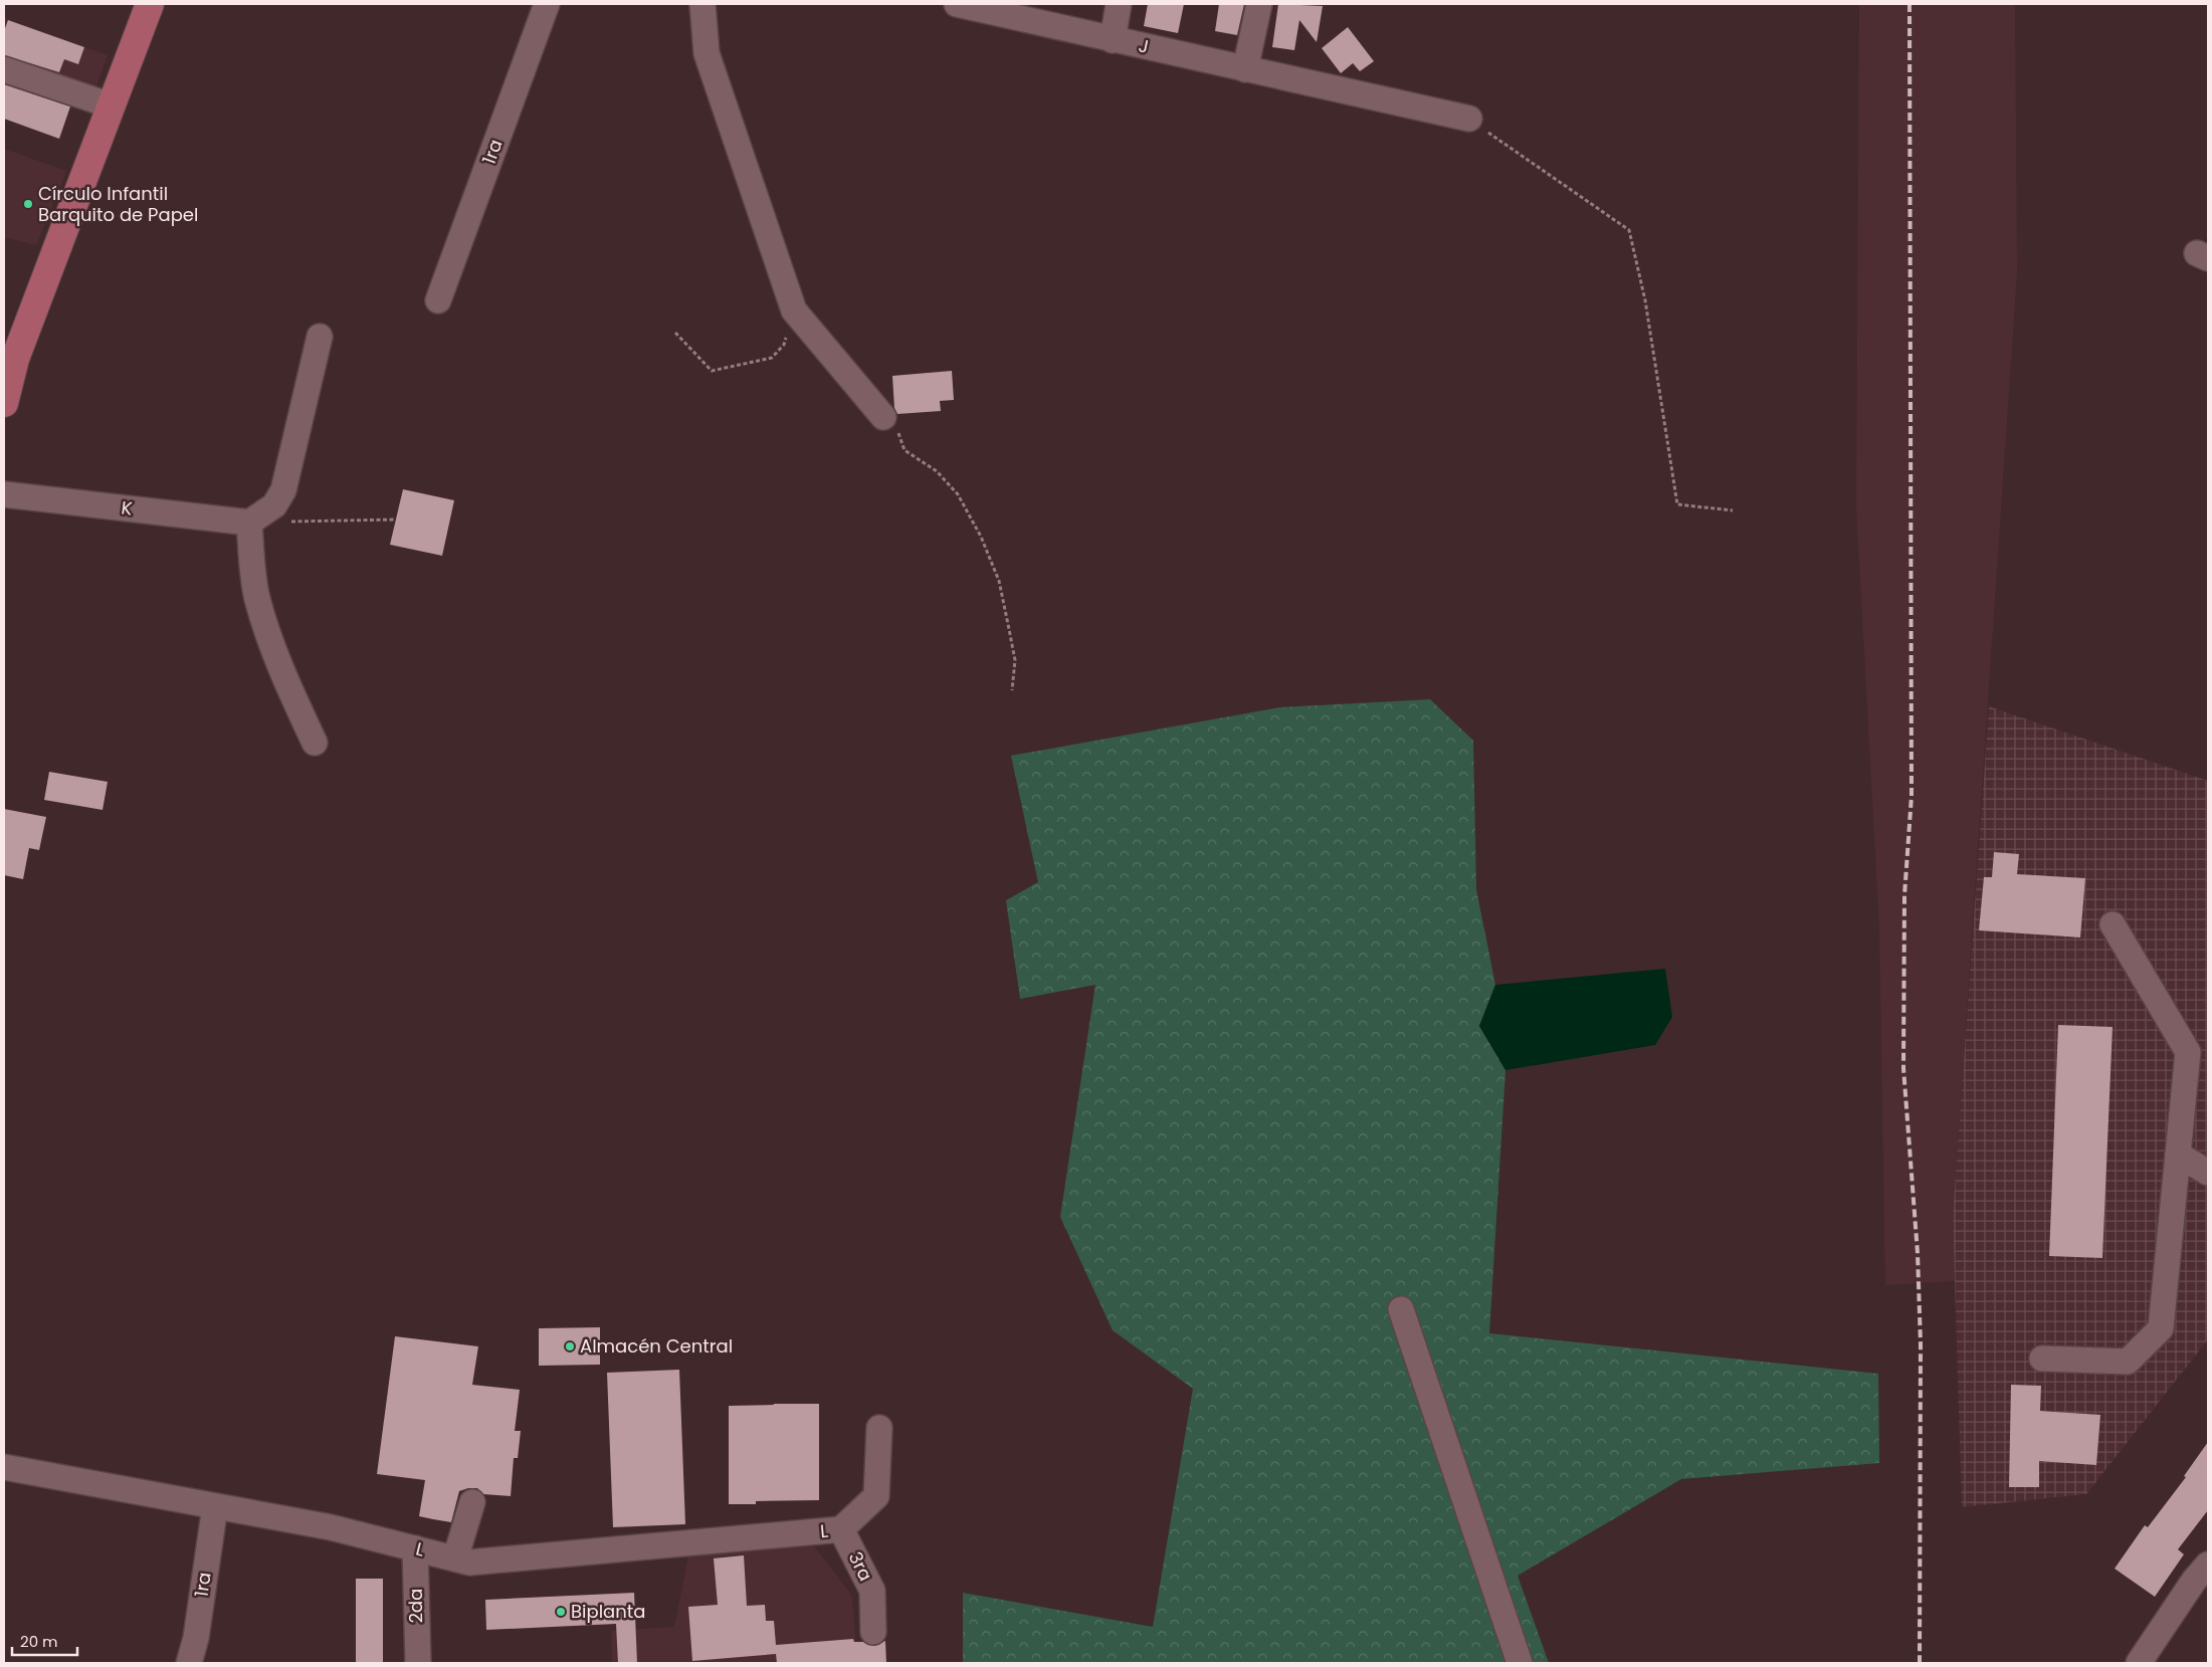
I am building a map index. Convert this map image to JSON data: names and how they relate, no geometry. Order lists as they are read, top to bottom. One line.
{"streets":{"street":["J","1ra","K","L","3ra","2da"]},"crossings":[["1ra","L"],["L","3ra"],["L","2da"]],"places":["Círculo Infantil Barquito de Papel","Almacén Central","Biplanta"],"scale_bar":"20 m"}
